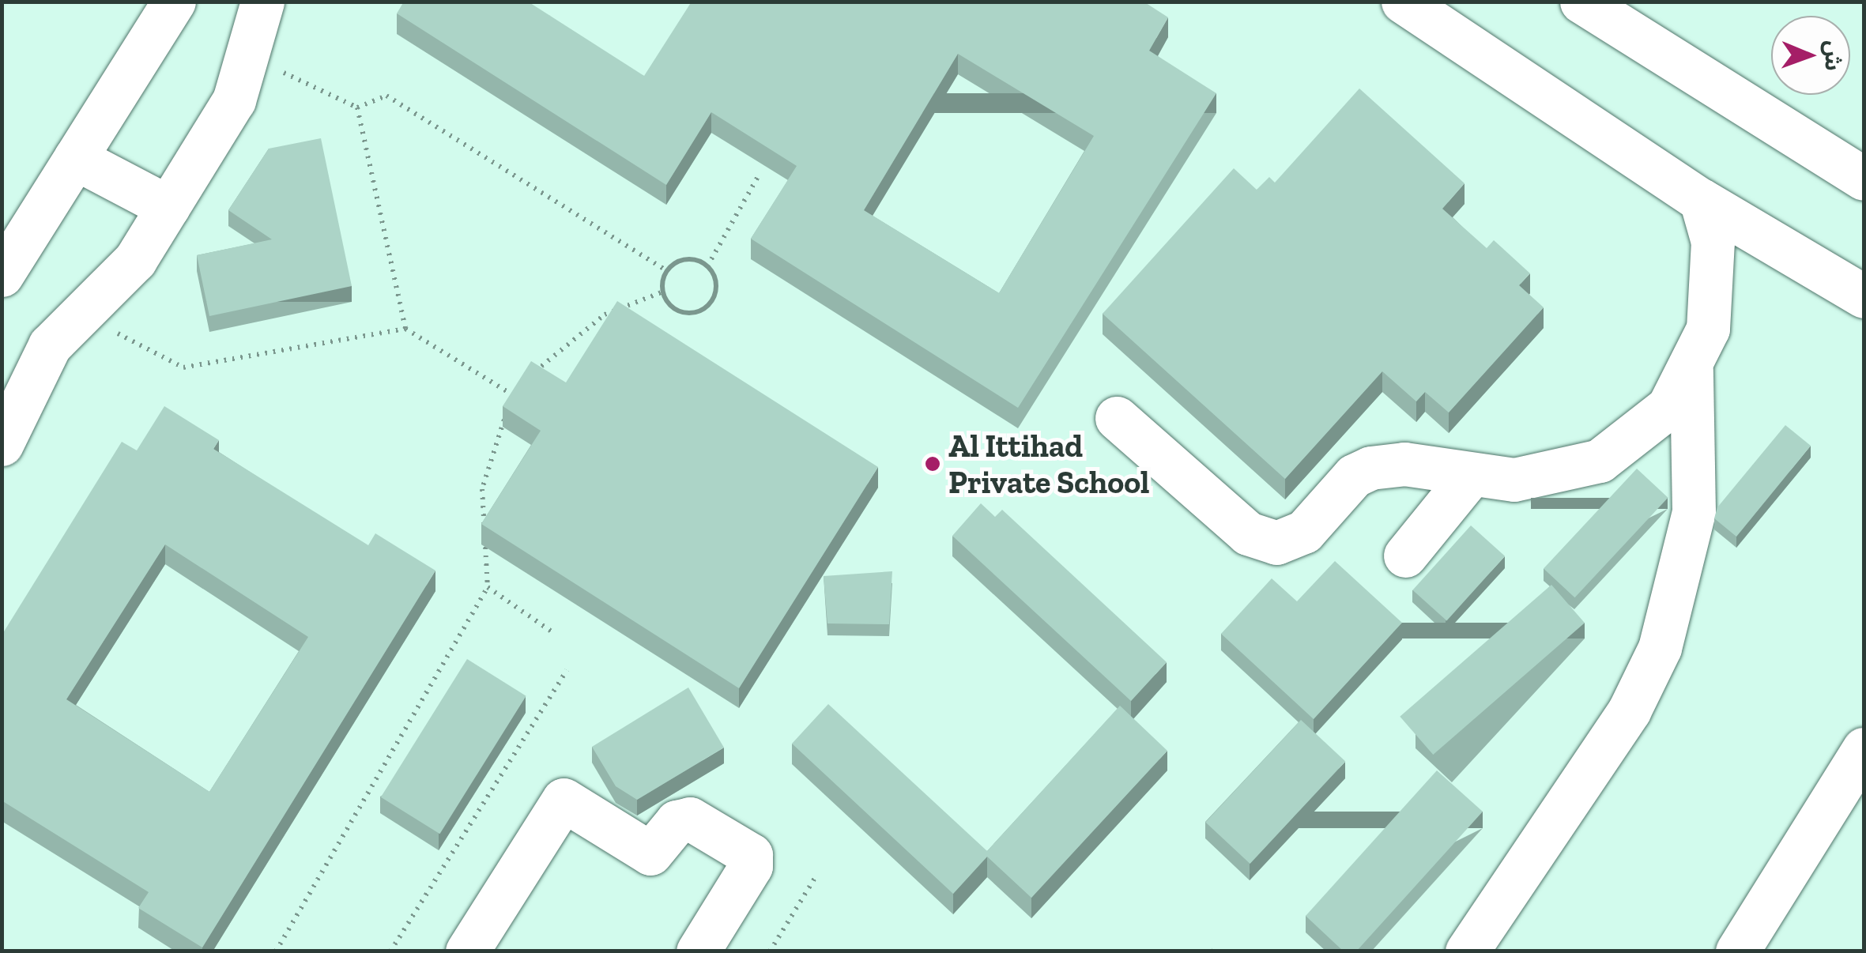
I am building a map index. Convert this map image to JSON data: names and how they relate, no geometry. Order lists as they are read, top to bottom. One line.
{"places":["Al Ittihad Private School"],"north":"right"}
